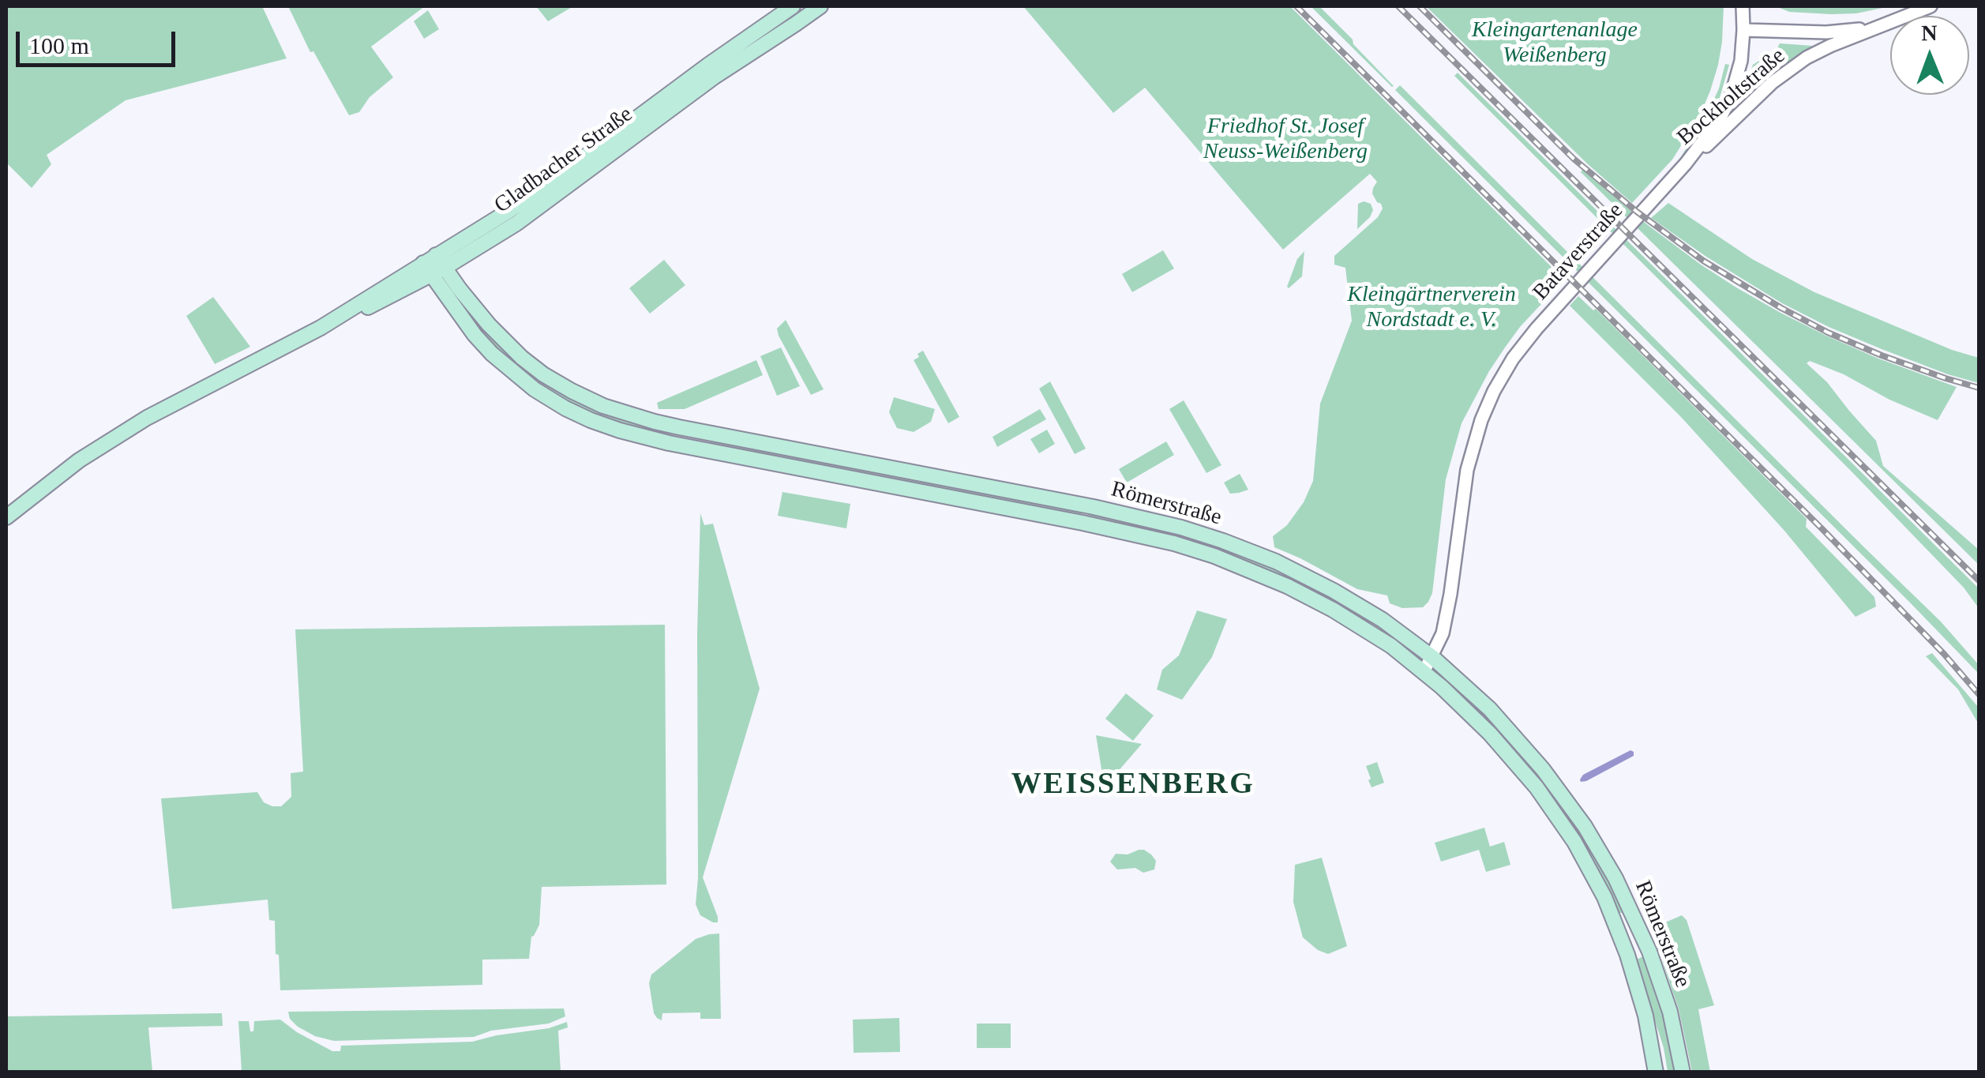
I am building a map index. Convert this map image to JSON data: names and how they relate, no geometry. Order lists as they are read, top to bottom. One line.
{"streets":{"main road":["Gladbacher Straße","Römerstraße"],"street":["Bockholtstraße","Bataverstraße"]},"crossings":[["Bockholtstraße","Bataverstraße"],["Gladbacher Straße","Römerstraße"],["Bataverstraße","Römerstraße"]],"districts":["WEISSENBERG"],"parks":["Kleingartenanlage Weißenberg","Friedhof St. Josef Neuss-Weißenberg","Kleingärtnerverein Nordstadt e. V."],"scale_bar":"100 m","north":"top"}
